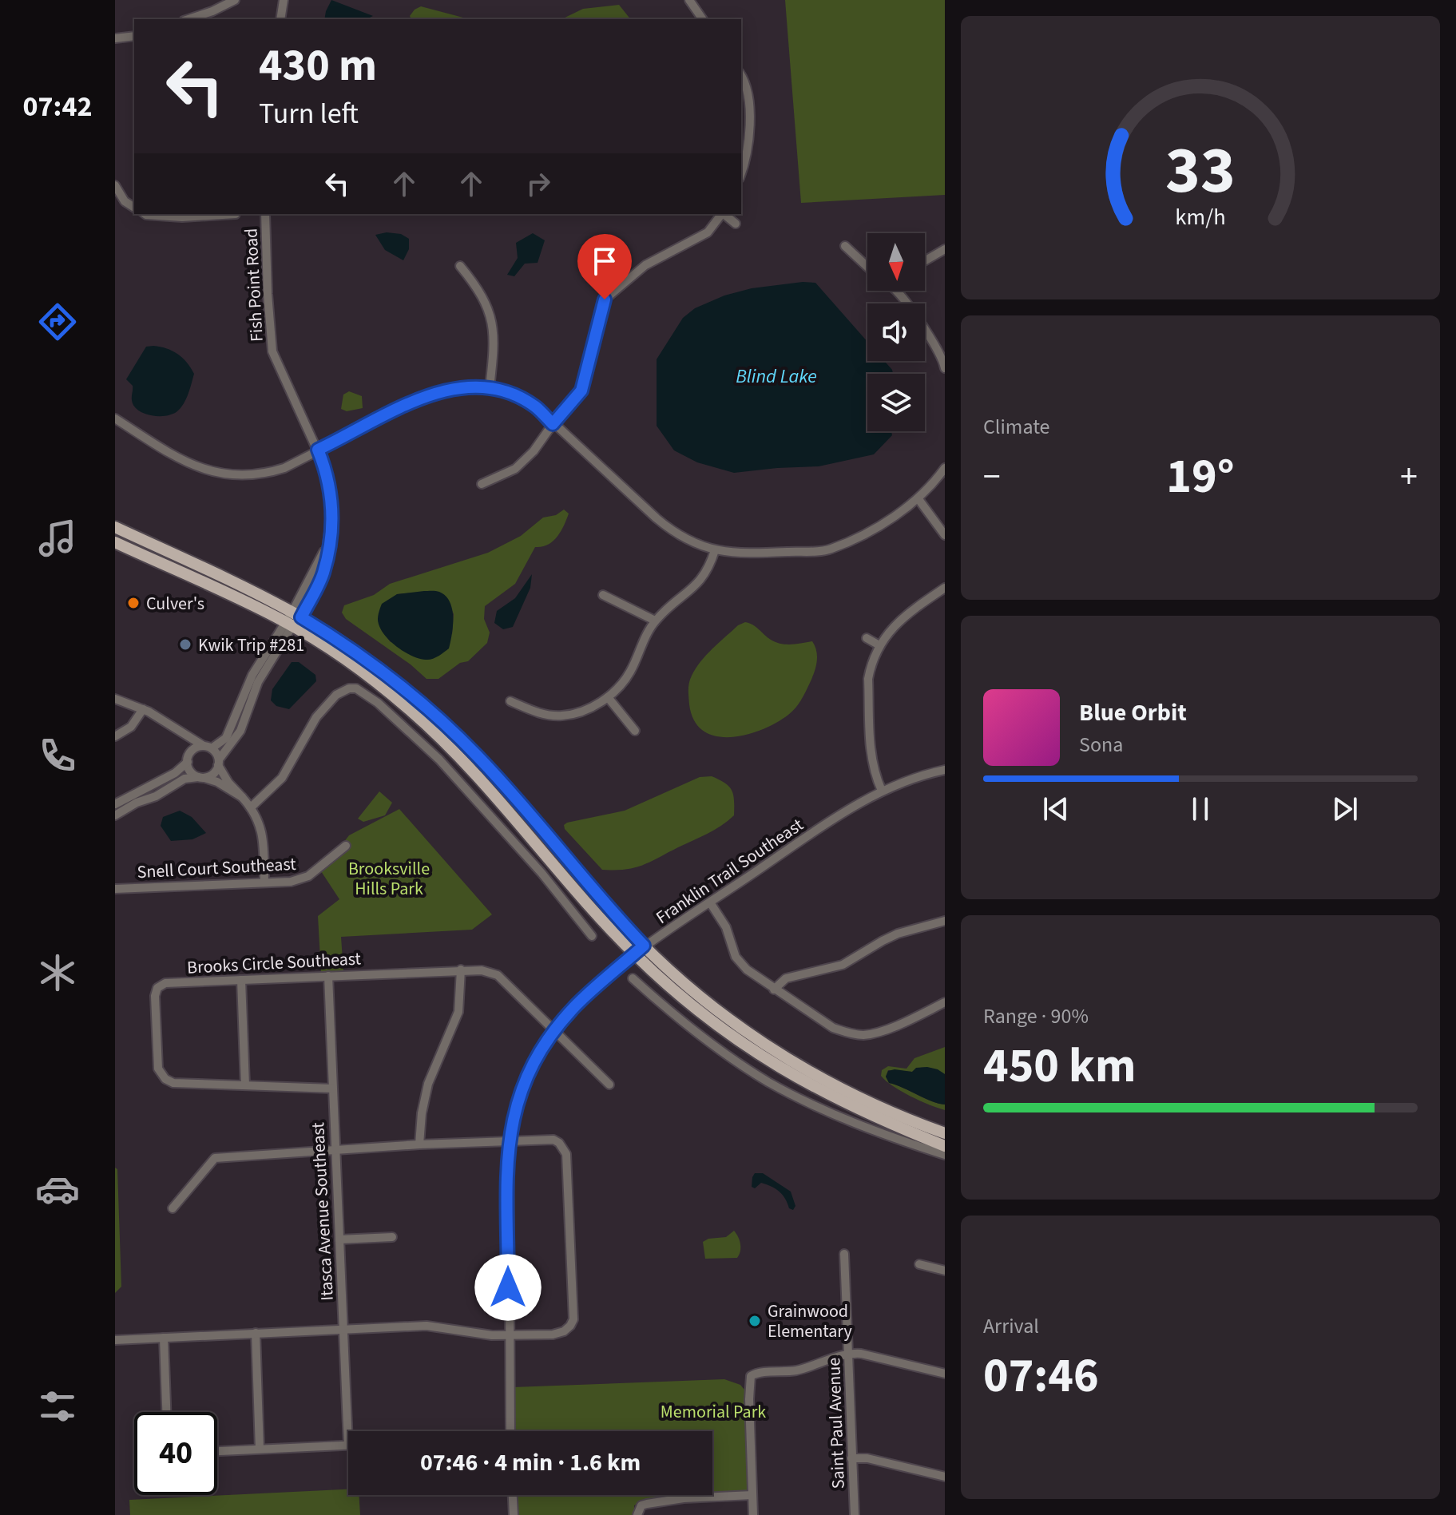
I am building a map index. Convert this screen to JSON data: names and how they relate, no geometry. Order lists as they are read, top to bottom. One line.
{"streets":{"street":["Fish Point Road","Snell Court Southeast","Franklin Trail Southeast","Brooks Circle Southeast","Itasca Avenue Southeast","Saint Paul Avenue"]},"crossings":[["Franklin Trail Southeast","Brooks Circle Southeast"],["Brooks Circle Southeast","Itasca Avenue Southeast"]],"water":["Blind Lake"],"parks":["Brooksville Hills Park","Memorial Park"],"places":["Culver's","Kwik Trip #281","Grainwood Elementary"],"north":"bottom","page":{"tabs":"07:42","turn":["430 m","Turn left"],"tile":["Climate",["Range · 90%","450 km"],["Arrival","07:46"]],"heat":["−","19°","+"],"song":["Blue Orbit","Sona"],"limit":"40","trip":"07:46 · 4 min · 1.6 km","gauge":["33","km/h"]}}
